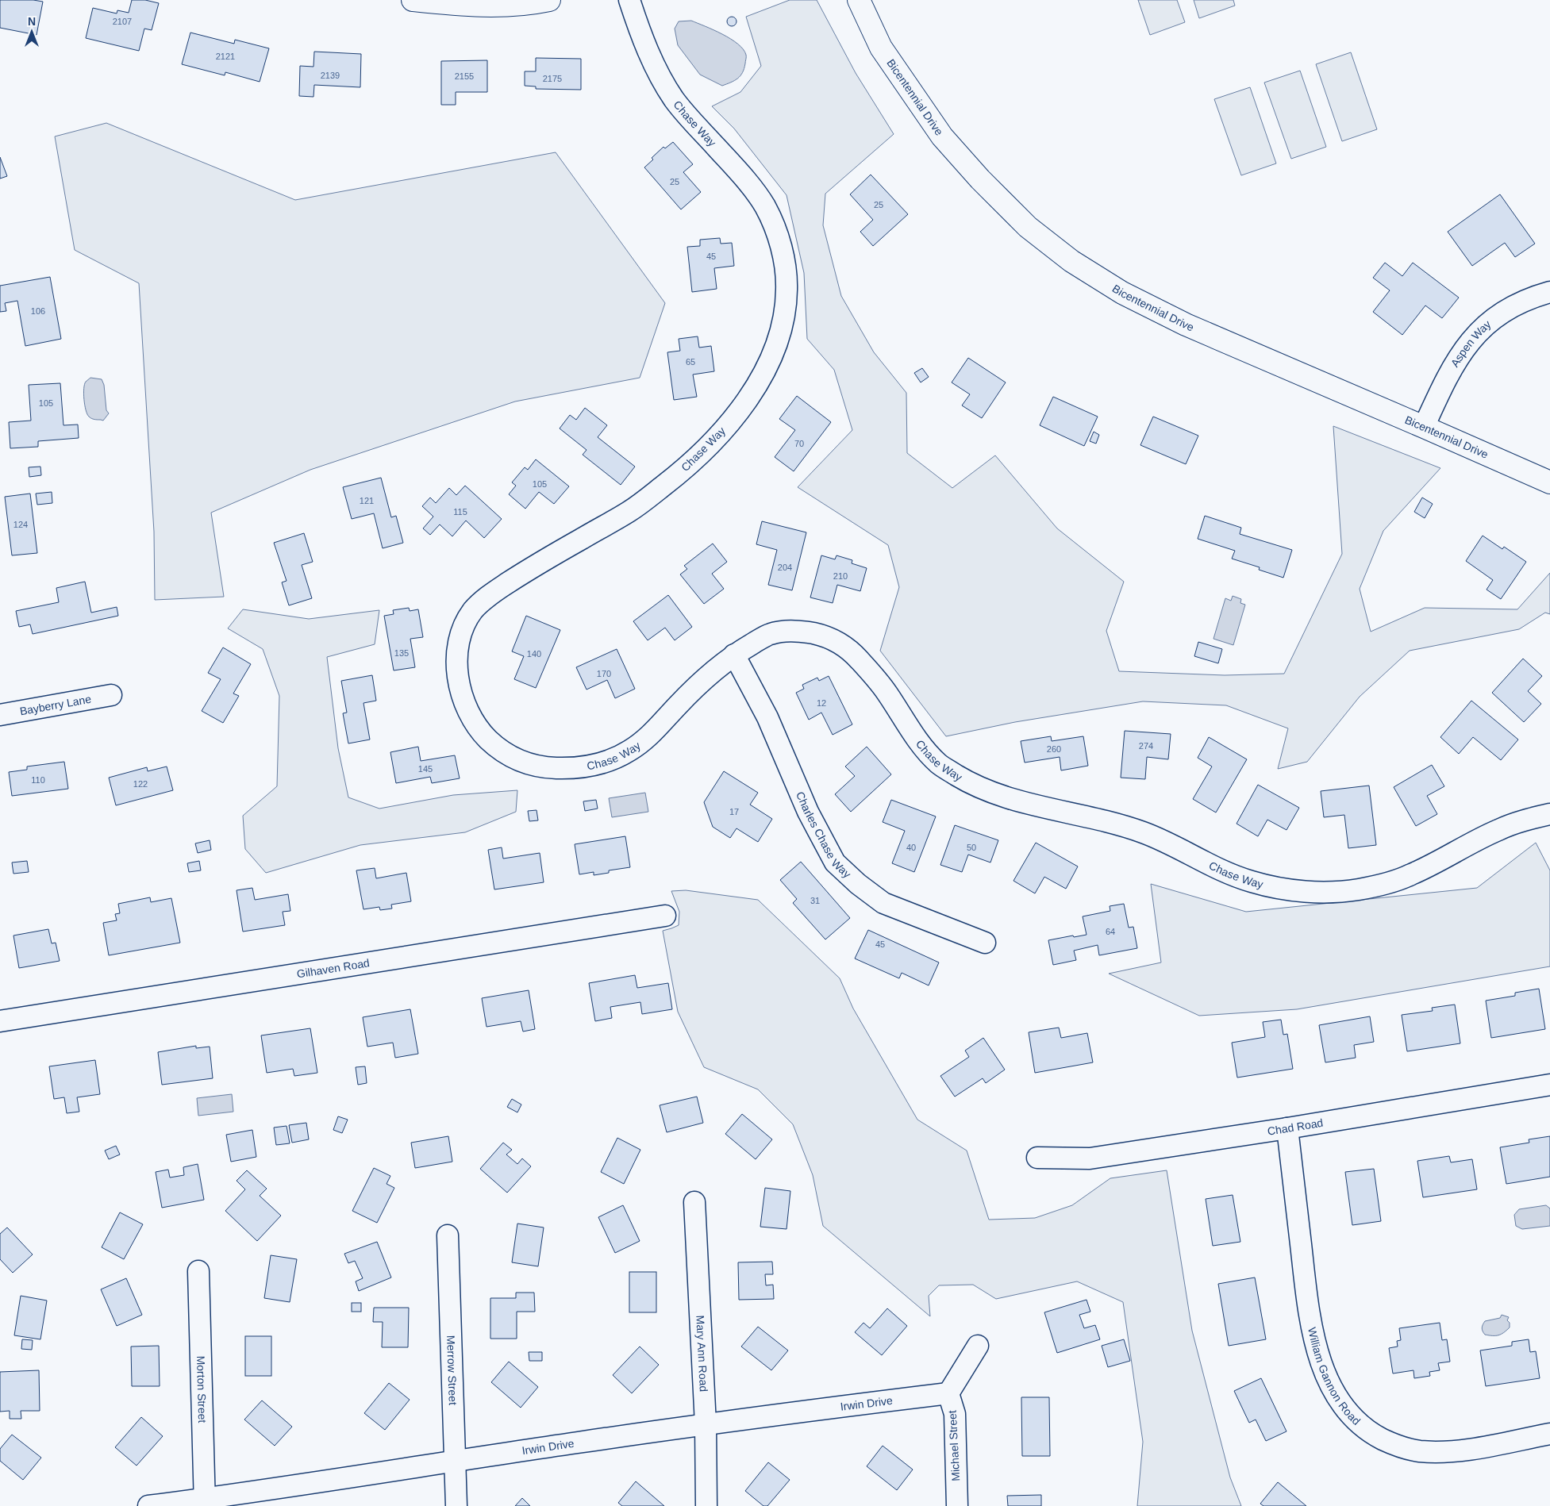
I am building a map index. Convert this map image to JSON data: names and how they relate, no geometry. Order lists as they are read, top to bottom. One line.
{"streets":{"street":["Bicentennial Drive","Chase Way","Aspen Way","Bayberry Lane","Charles Chase Way","Gilhaven Road","Chad Road","Mary Ann Road","Merrow Street","William Gannon Road","Morton Street","Irwin Drive","Michael Street"]},"crossings":[["Bicentennial Drive","Aspen Way"],["Chase Way","Charles Chase Way"],["Chad Road","William Gannon Road"],["Mary Ann Road","Irwin Drive"],["Merrow Street","Irwin Drive"],["Morton Street","Irwin Drive"],["Irwin Drive","Michael Street"]],"house_numbers":["2107","2121","2139","2155","2175","25","25","45","106","65","105","70","105","121","115","124","204","210","135","140","170","12","274","260","145","110","122","17","40","50","31","64","45"],"north":"top"}
